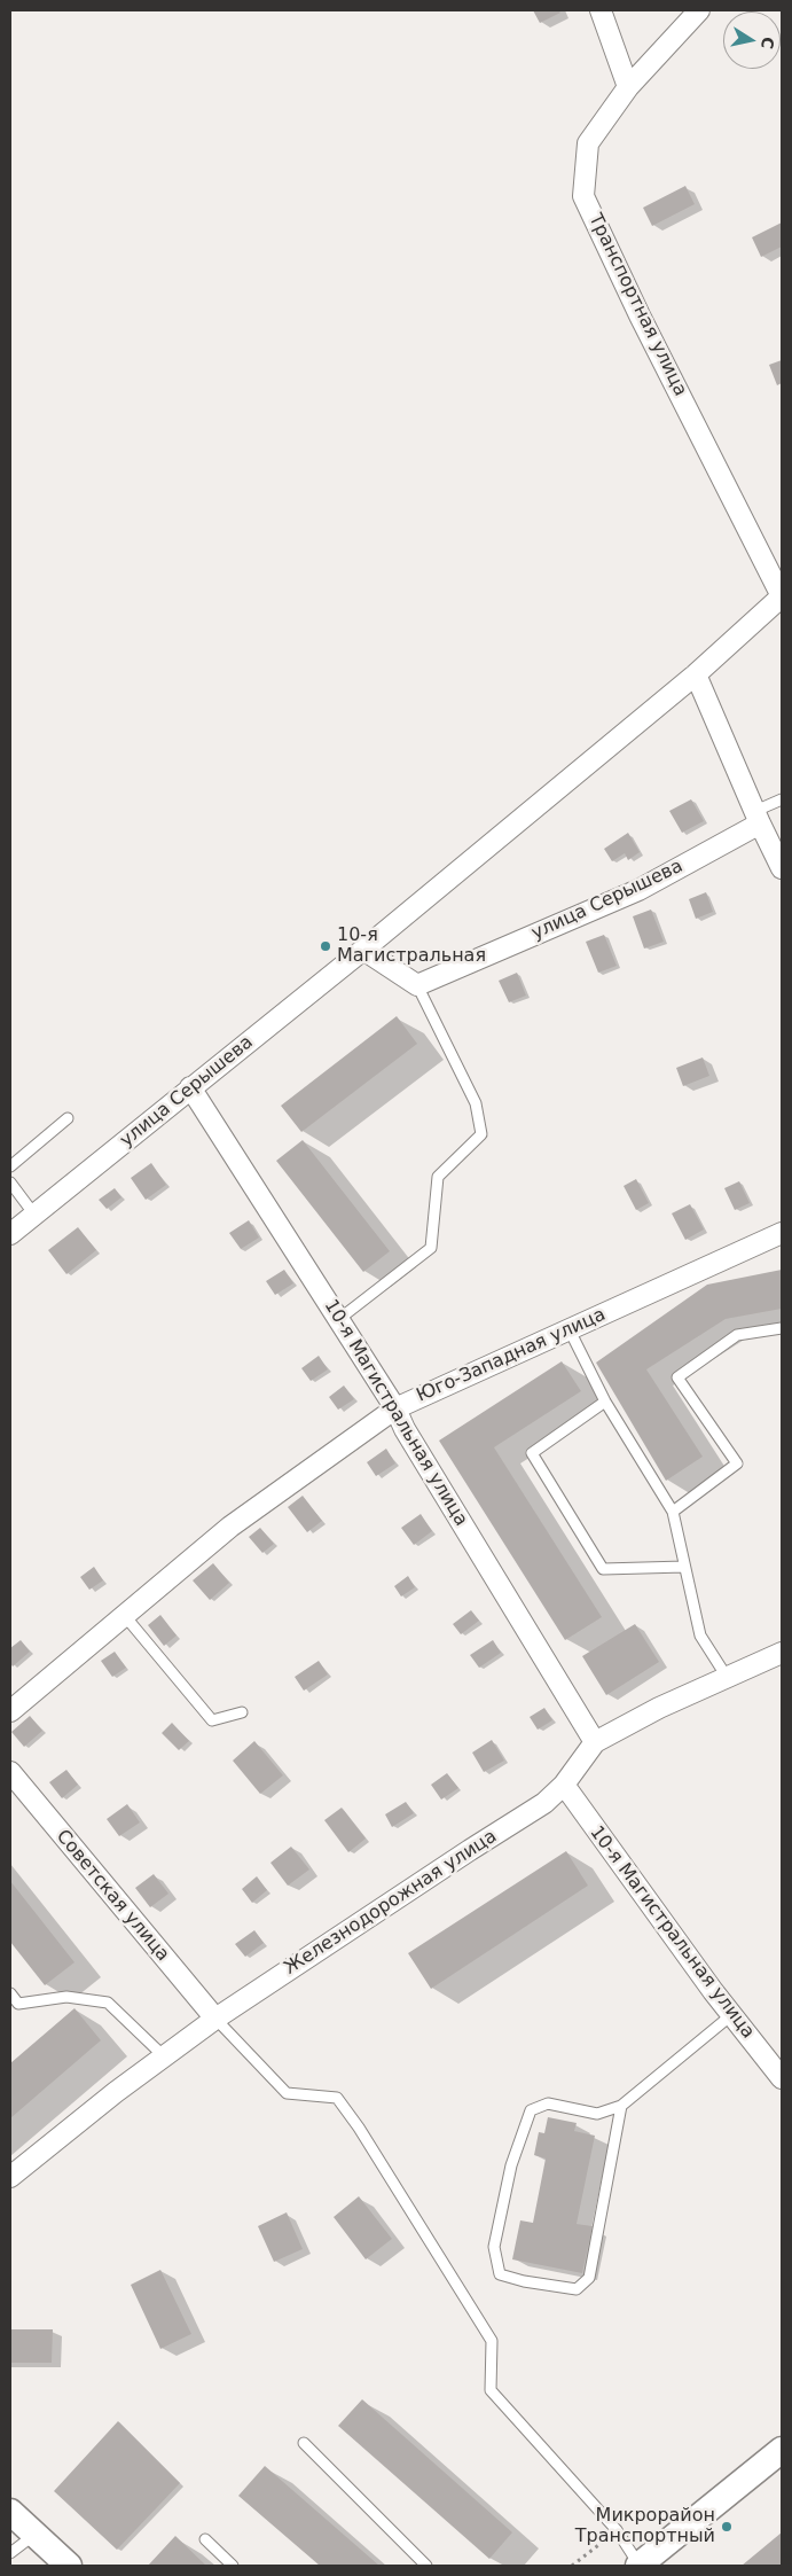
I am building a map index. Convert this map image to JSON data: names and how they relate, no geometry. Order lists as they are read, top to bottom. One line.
{"streets":{"street":["Транспортная улица","улица Серышева","Юго-Западная улица","10-я Магистральная улица","Советская улица","Железнодорожная улица"]},"crossings":[["Транспортная улица","улица Серышева"],["улица Серышева","10-я Магистральная улица"],["Юго-Западная улица","10-я Магистральная улица"],["10-я Магистральная улица","Железнодорожная улица"],["Советская улица","Железнодорожная улица"]],"places":["10-я Магистральная","Микрорайон Транспортный"],"north":"right"}
